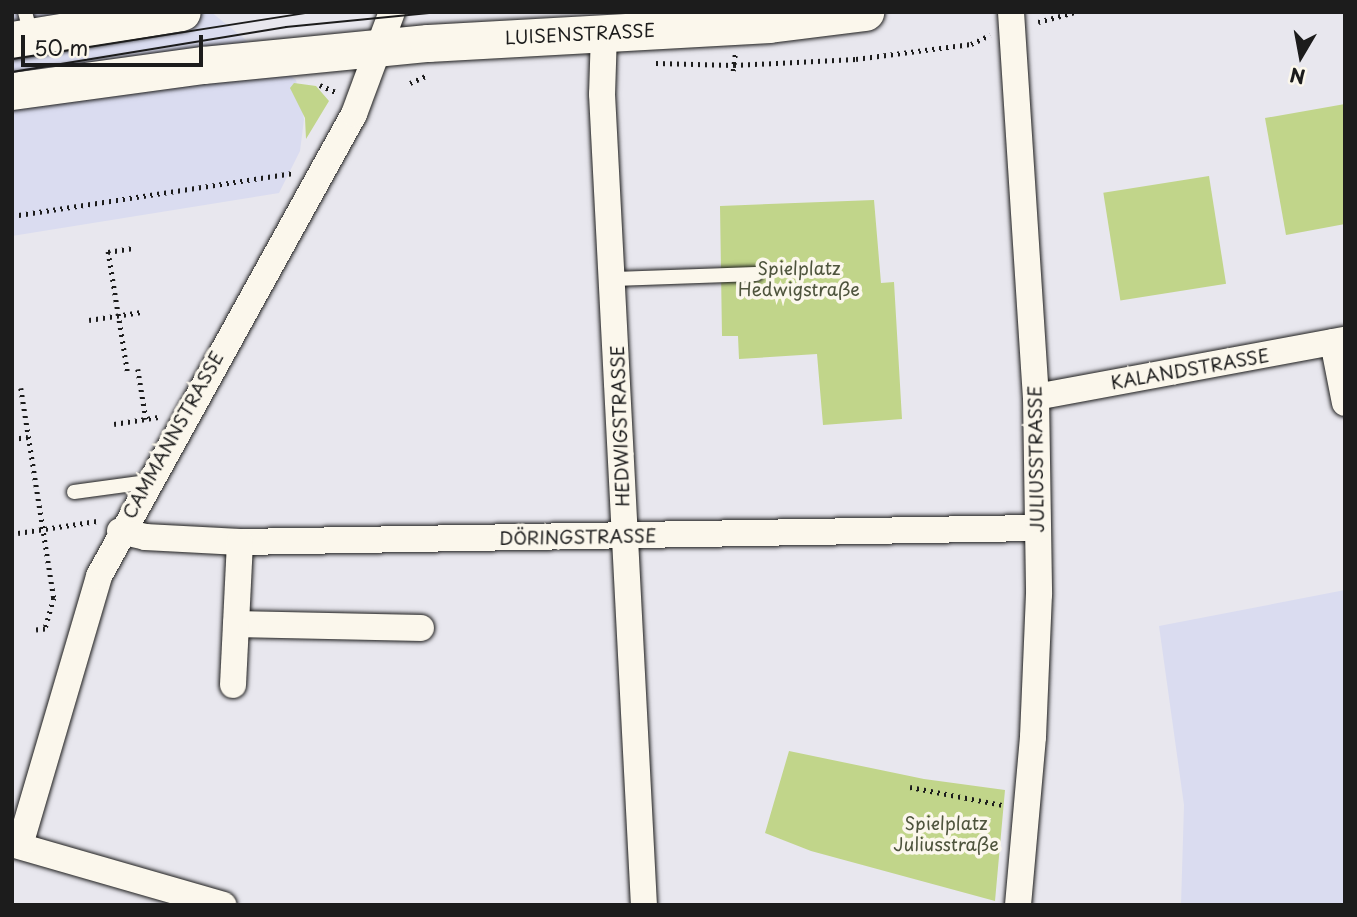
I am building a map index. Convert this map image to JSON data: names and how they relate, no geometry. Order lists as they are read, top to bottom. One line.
{"streets":{"main road":["LUISENSTRASSE"],"street":["KALANDSTRASSE","HEDWIGSTRASSE","CAMMANNSTRASSE","JULIUSSTRASSE","DÖRINGSTRASSE"]},"crossings":[["LUISENSTRASSE","HEDWIGSTRASSE"],["LUISENSTRASSE","CAMMANNSTRASSE"],["KALANDSTRASSE","JULIUSSTRASSE"],["HEDWIGSTRASSE","DÖRINGSTRASSE"],["CAMMANNSTRASSE","DÖRINGSTRASSE"],["JULIUSSTRASSE","DÖRINGSTRASSE"]],"parks":["Spielplatz Hedwigstraße","Spielplatz Juliusstraße"],"scale_bar":"50 m","north":"bottom"}
